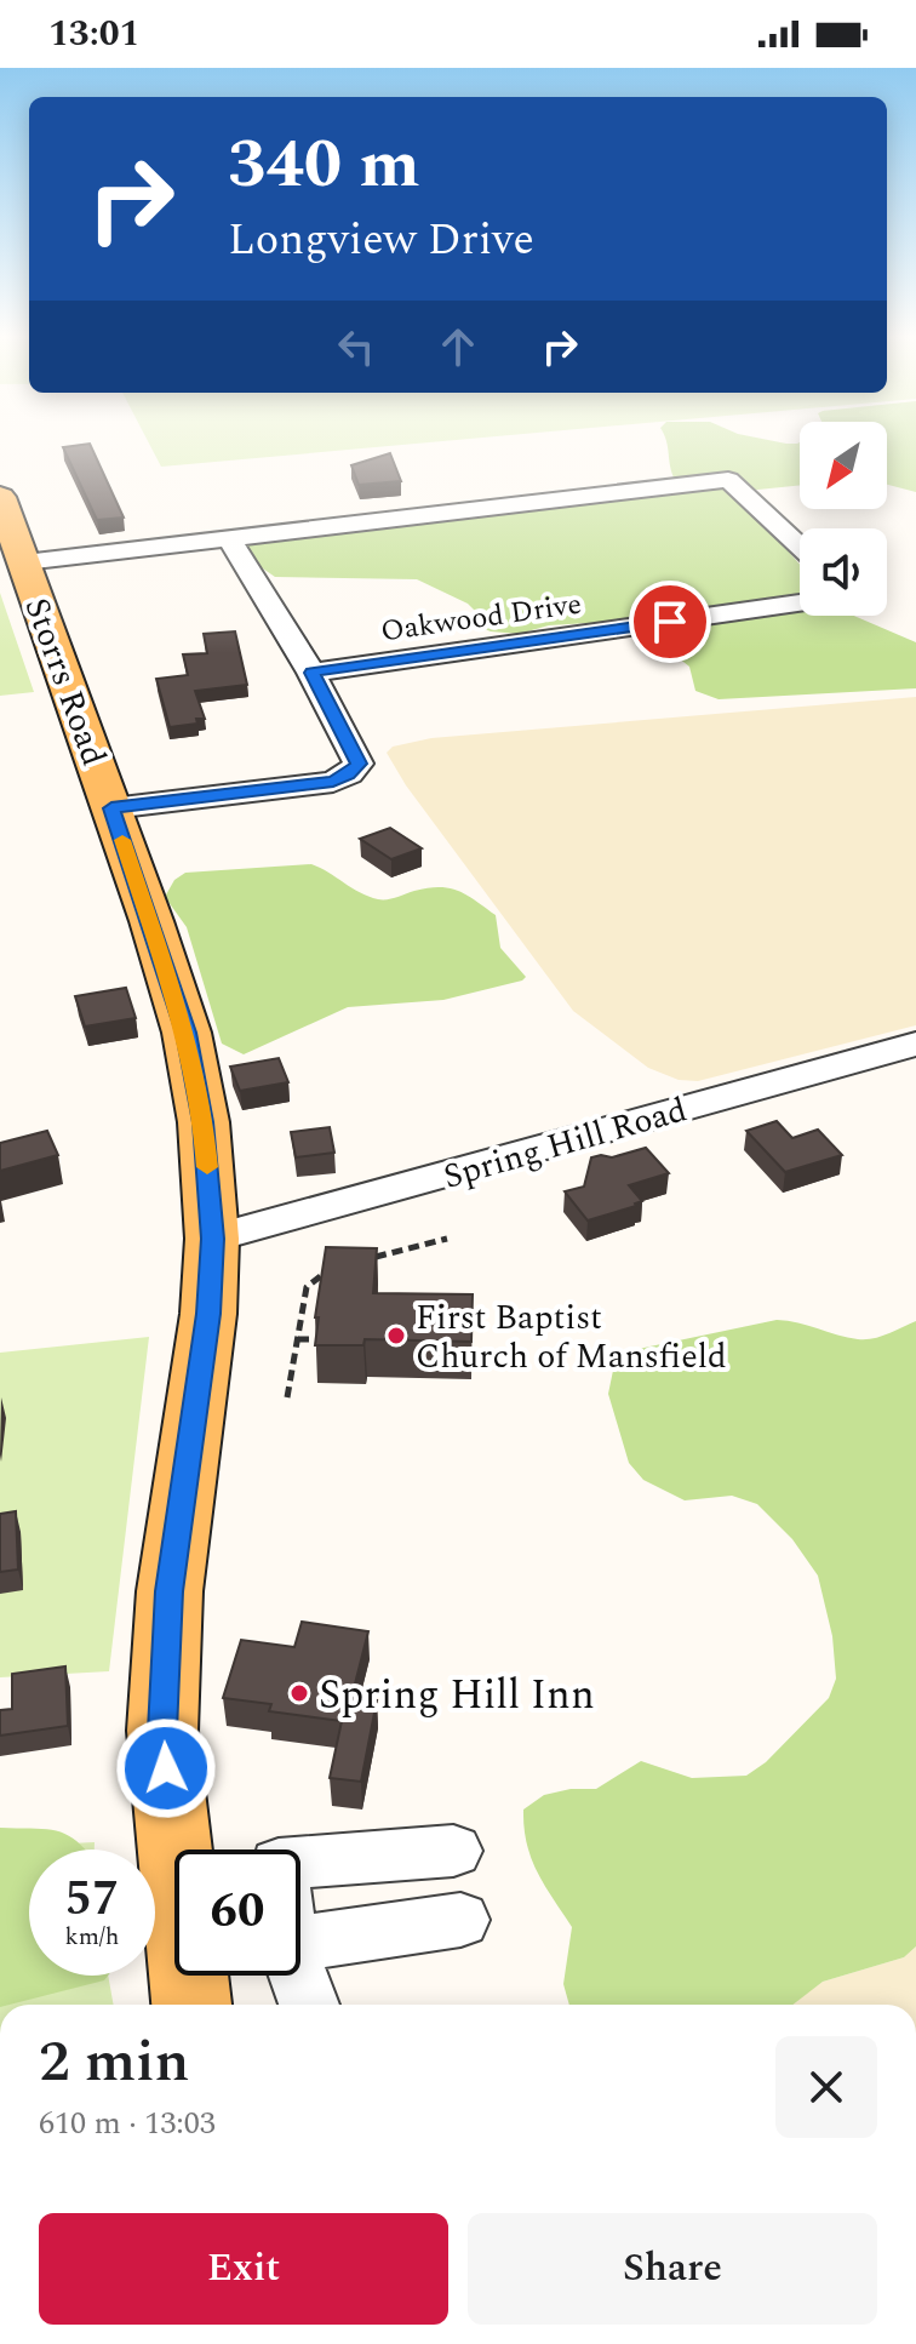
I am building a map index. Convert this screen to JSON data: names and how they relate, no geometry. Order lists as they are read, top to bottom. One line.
{"streets":{"main road":["Storrs Road"],"street":["Oakwood Drive","Spring Hill Road"]},"crossings":[["Storrs Road","Spring Hill Road"]],"places":["First Baptist Church of Mansfield","Spring Hill Inn"],"north":"bottom left","page":{"status":"13:01","turn":["340 m","Longview Drive"],"speed":"57 km/h","limit":"60","heading":["2 min","610 m · 13:03"],"buttons":["Exit","Share"]}}
